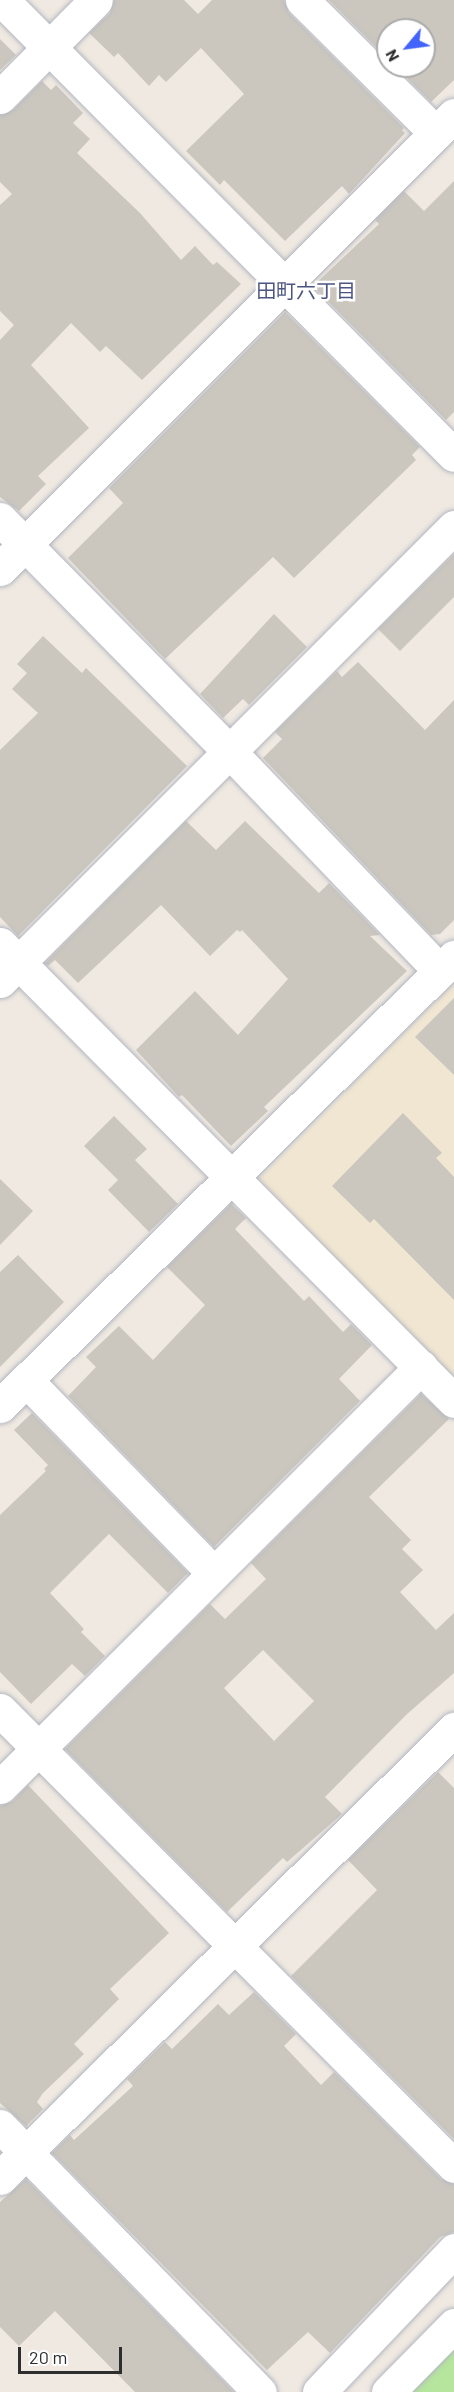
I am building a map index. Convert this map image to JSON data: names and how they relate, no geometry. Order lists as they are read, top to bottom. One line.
{"districts":["田町六丁目"],"scale_bar":"20 m","north":"bottom left"}
